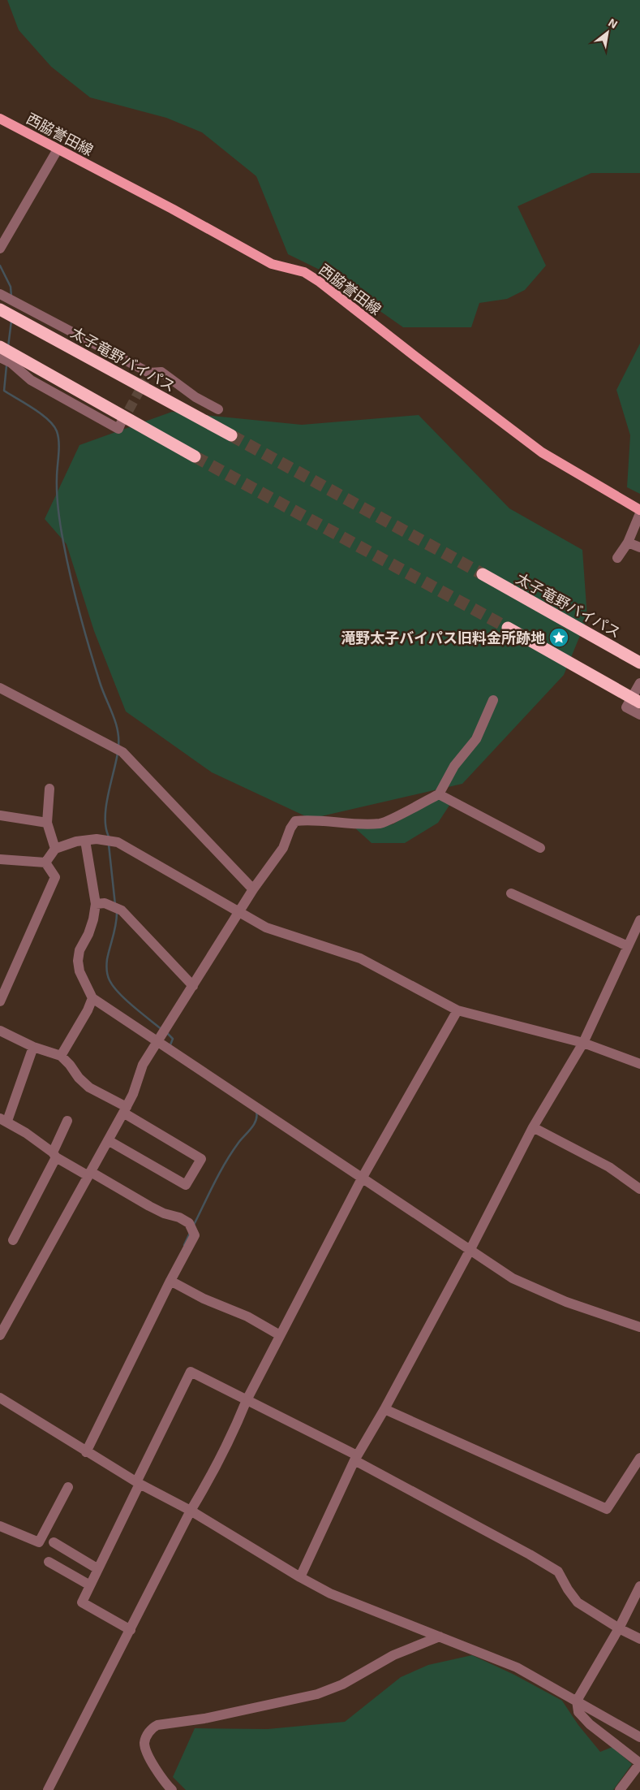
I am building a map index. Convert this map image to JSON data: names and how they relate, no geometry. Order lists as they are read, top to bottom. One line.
{"streets":{"highway":["太子竜野バイパス"],"main road":["西脇誉田線"]},"places":{"place":["滝野太子バイパス旧料金所跡地"]},"north":"top right"}
